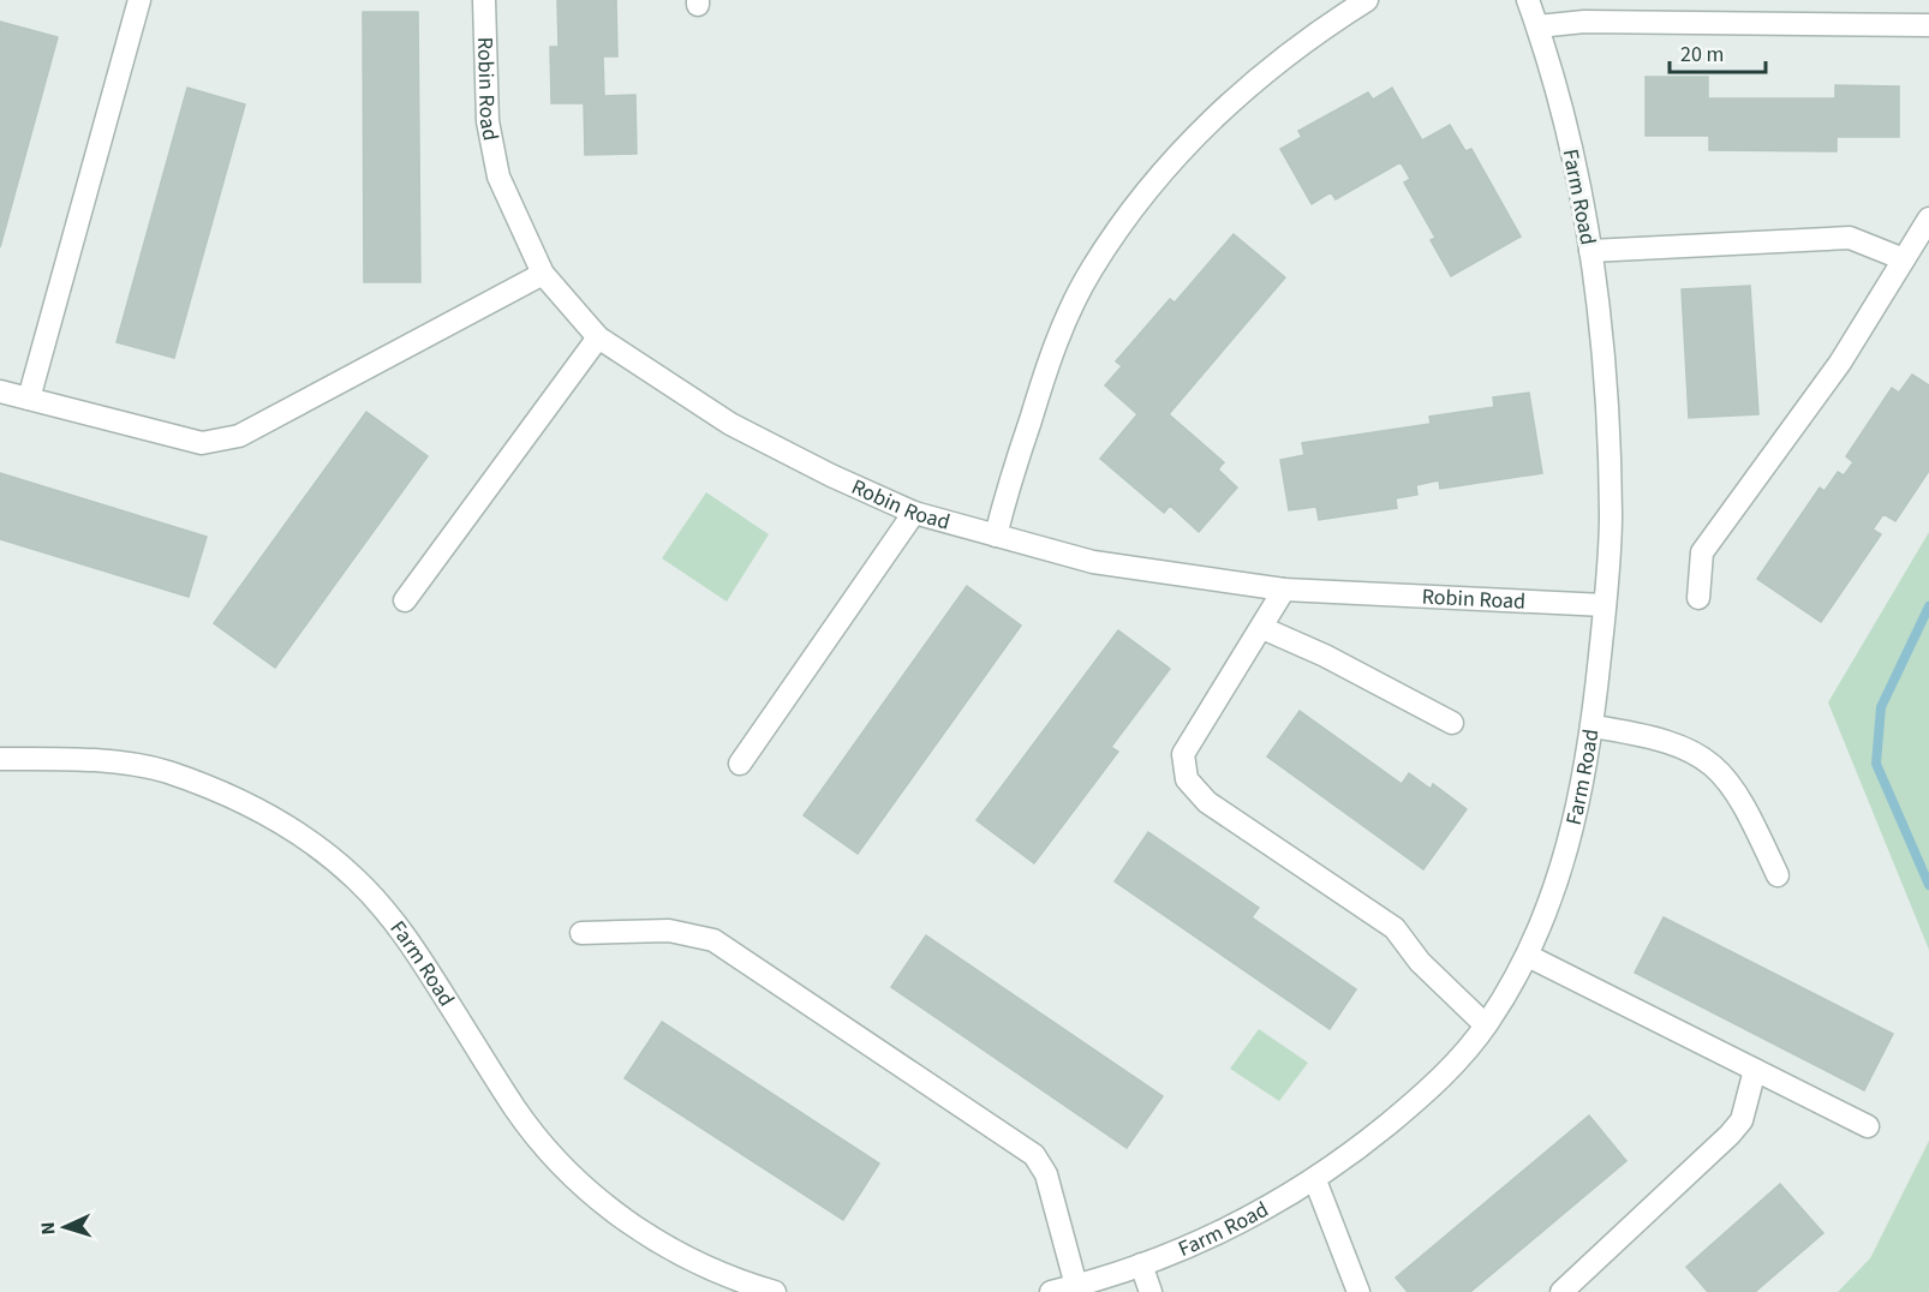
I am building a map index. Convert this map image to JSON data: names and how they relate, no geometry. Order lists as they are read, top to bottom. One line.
{"streets":{"street":["Robin Road","Farm Road"]},"crossings":[["Robin Road","Farm Road"]],"scale_bar":"20 m","north":"left"}
